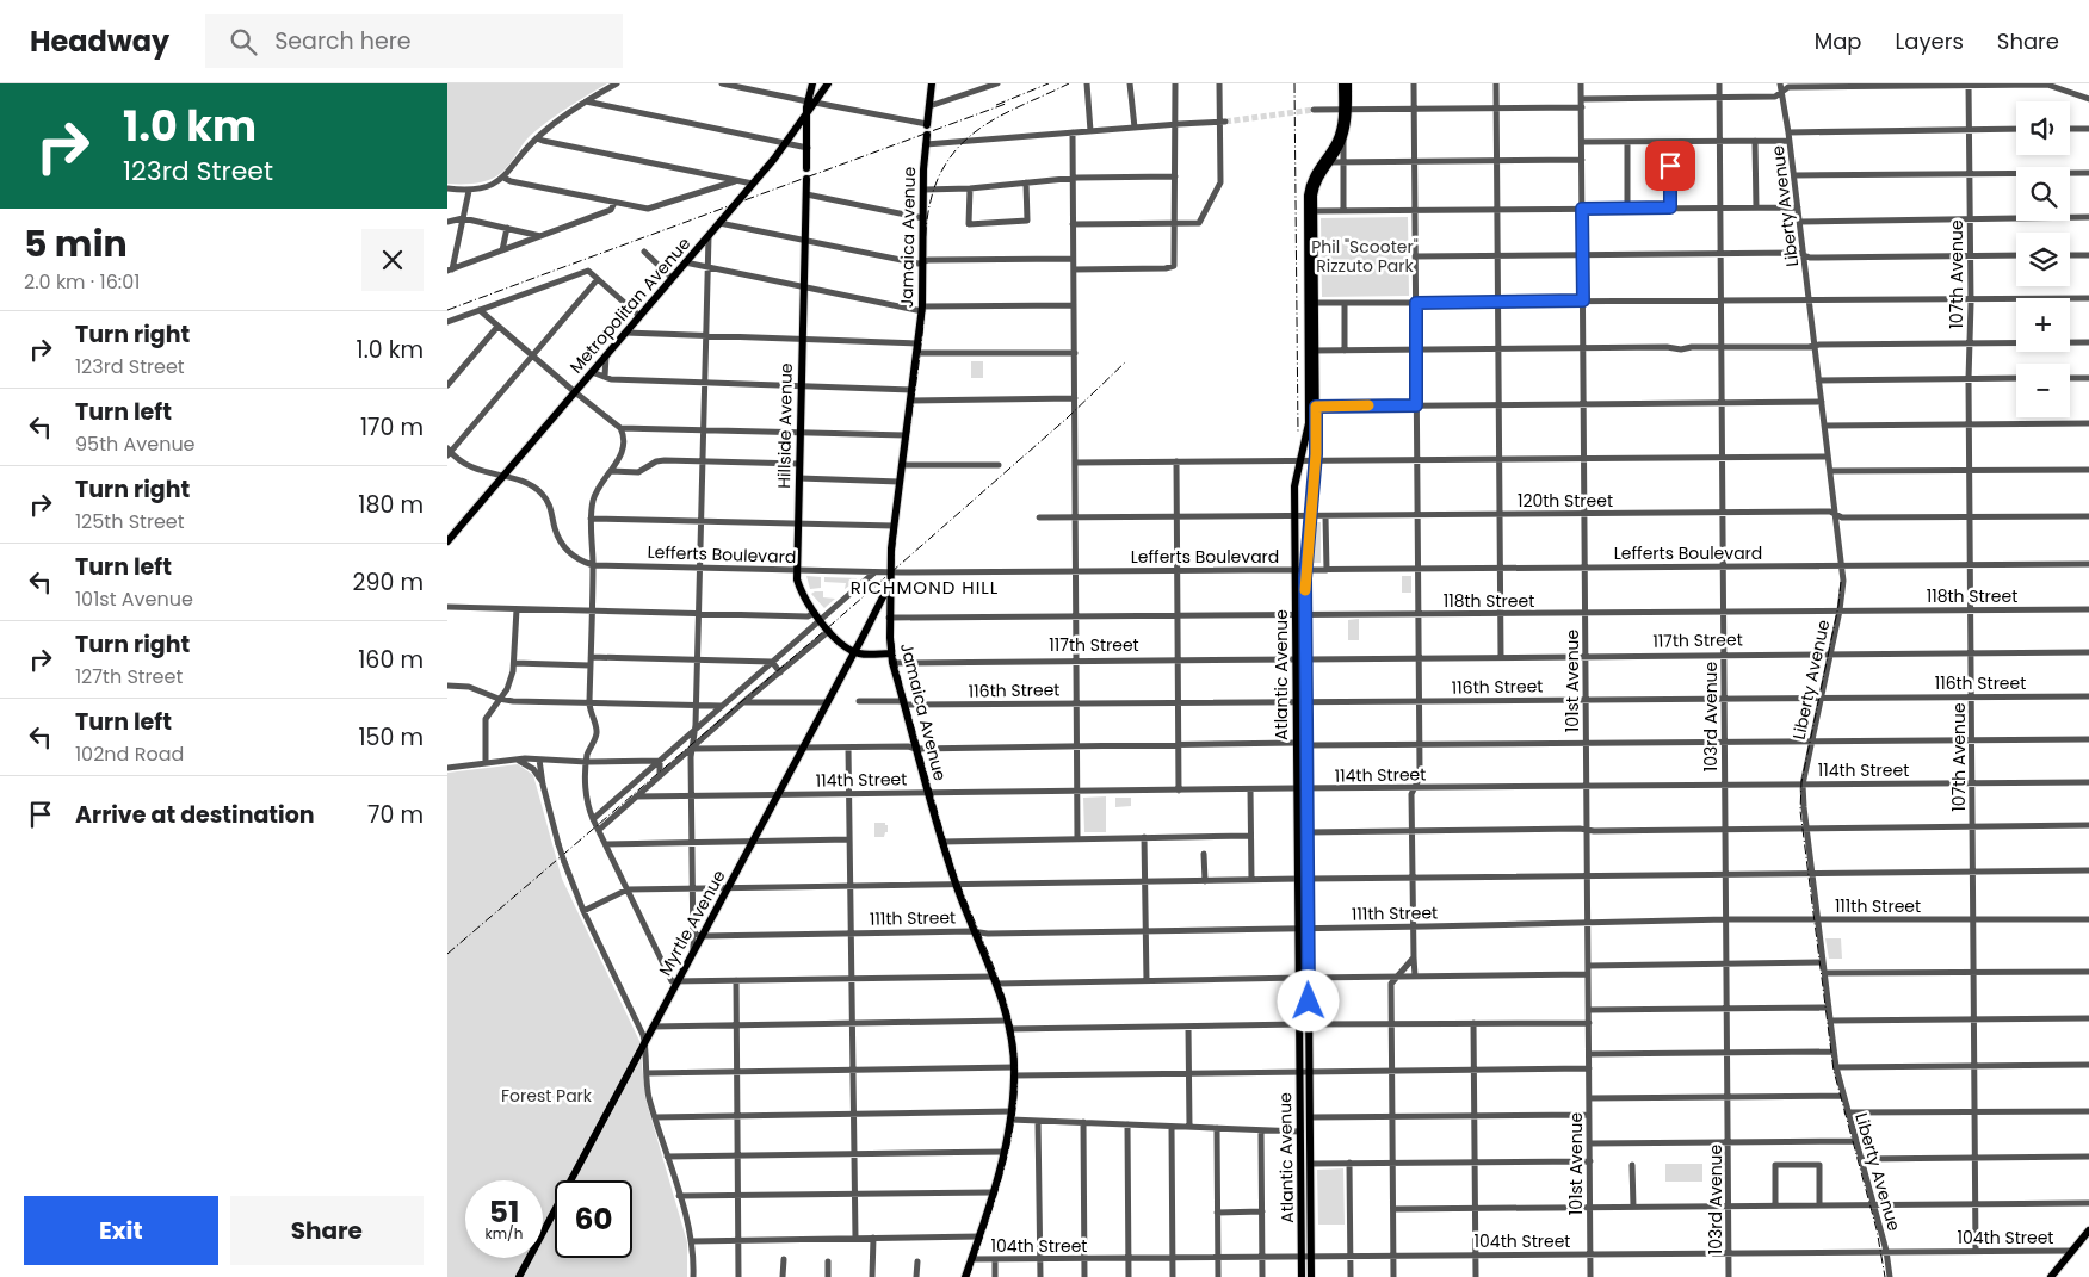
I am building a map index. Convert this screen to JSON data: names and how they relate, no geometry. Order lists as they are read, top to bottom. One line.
{"streets":{"main road":["Jamaica Avenue","Metropolitan Avenue","Hillside Avenue","117th Street","Atlantic Avenue","Myrtle Avenue"],"street":["Liberty Avenue","107th Avenue","120th Street","Lefferts Boulevard","118th Street","101st Avenue","116th Street","103rd Avenue","114th Street","111th Street","104th Street"]},"crossings":[["Liberty Avenue","120th Street"],["Liberty Avenue","Lefferts Boulevard"],["Liberty Avenue","118th Street"],["Liberty Avenue","117th Street"],["Liberty Avenue","116th Street"],["Liberty Avenue","114th Street"],["Liberty Avenue","111th Street"],["Liberty Avenue","104th Street"],["Jamaica Avenue","Lefferts Boulevard"],["Jamaica Avenue","118th Street"],["Jamaica Avenue","117th Street"],["Jamaica Avenue","116th Street"],["Jamaica Avenue","114th Street"],["Jamaica Avenue","111th Street"],["Jamaica Avenue","Myrtle Avenue"],["Jamaica Avenue","104th Street"],["107th Avenue","120th Street"],["107th Avenue","Lefferts Boulevard"],["107th Avenue","118th Street"],["107th Avenue","117th Street"],["107th Avenue","116th Street"],["107th Avenue","114th Street"],["107th Avenue","111th Street"],["107th Avenue","104th Street"],["Metropolitan Avenue","Lefferts Boulevard"],["Hillside Avenue","Lefferts Boulevard"],["Hillside Avenue","117th Street"],["Hillside Avenue","Myrtle Avenue"],["120th Street","Atlantic Avenue"],["120th Street","101st Avenue"],["120th Street","103rd Avenue"],["Lefferts Boulevard","Atlantic Avenue"],["Lefferts Boulevard","101st Avenue"],["Lefferts Boulevard","103rd Avenue"],["118th Street","Atlantic Avenue"],["118th Street","101st Avenue"],["118th Street","103rd Avenue"],["117th Street","Atlantic Avenue"],["117th Street","101st Avenue"],["117th Street","103rd Avenue"],["117th Street","Myrtle Avenue"],["Atlantic Avenue","116th Street"],["Atlantic Avenue","114th Street"],["Atlantic Avenue","111th Street"],["Atlantic Avenue","104th Street"],["101st Avenue","116th Street"],["101st Avenue","114th Street"],["101st Avenue","111th Street"],["101st Avenue","104th Street"],["116th Street","103rd Avenue"],["103rd Avenue","114th Street"],["103rd Avenue","111th Street"],["103rd Avenue","104th Street"],["114th Street","Myrtle Avenue"],["111th Street","Myrtle Avenue"]],"districts":["RICHMOND HILL"],"parks":["Phil \"Scooter\" Rizzuto Park","Forest Park"],"page":{"header":"Headway","search":"Search here","nav":["Map","Layers","Share"],"turn":["1.0 km","123rd Street"],"map_buttons":["+","−"],"heading":["5 min","2.0 km · 16:01"],"list":[{"name":"Turn right","note":"123rd Street","value":"1.0 km"},{"name":"Turn left","note":"95th Avenue","value":"170 m"},{"name":"Turn right","note":"125th Street","value":"180 m"},{"name":"Turn left","note":"101st Avenue","value":"290 m"},{"name":"Turn right","note":"127th Street","value":"160 m"},{"name":"Turn left","note":"102nd Road","value":"150 m"},{"name":"Arrive at destination","value":"70 m"}],"speed":"51 km/h","limit":"60","buttons":["Exit","Share"]}}
